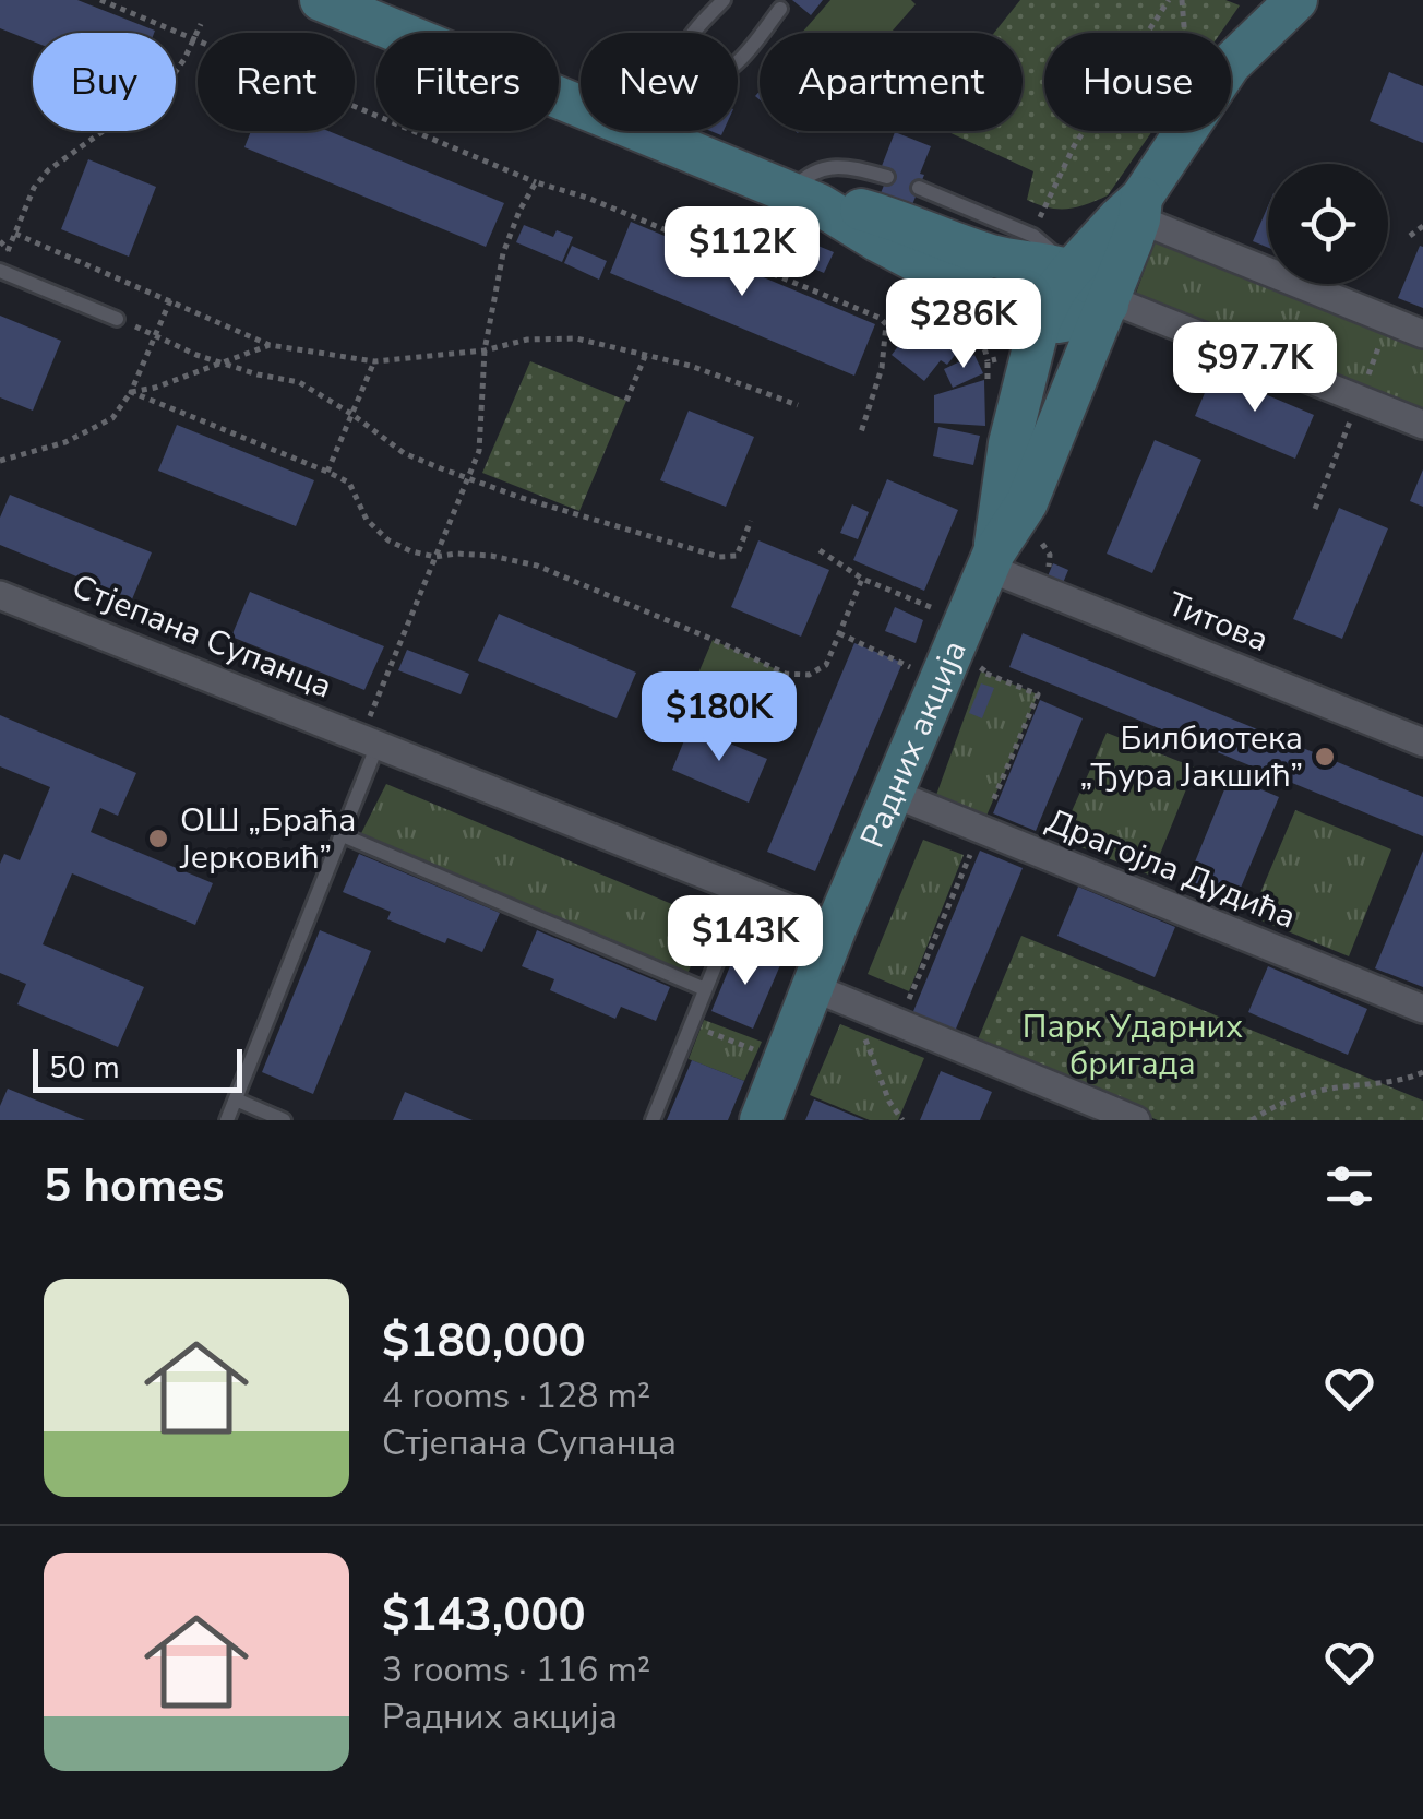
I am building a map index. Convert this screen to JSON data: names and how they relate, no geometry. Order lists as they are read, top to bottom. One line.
{"streets":{"main road":["Радних акција"],"street":["Титова","Стјепана Супанца","Драгојла Дудића"]},"crossings":[["Титова","Радних акција"],["Стјепана Супанца","Радних акција"],["Радних акција","Драгојла Дудића"]],"parks":["Парк Ударних бригада"],"places":["Билбиотека „Ђура Јакшић”","ОШ „Браћа Јерковић”"],"scale_bar":"50 m","page":{"chip":["Buy","Rent","Filters","New","Apartment","House"],"price":["$112K","$286K","$97.7K","$180K","$143K"],"scale":"50 m","heading":"5 homes","list":[{"name":"$180,000","note":"4 rooms · 128 m² · Стјепана Супанца"},{"name":"$143,000","note":"3 rooms · 116 m² · Радних акција"}]}}
